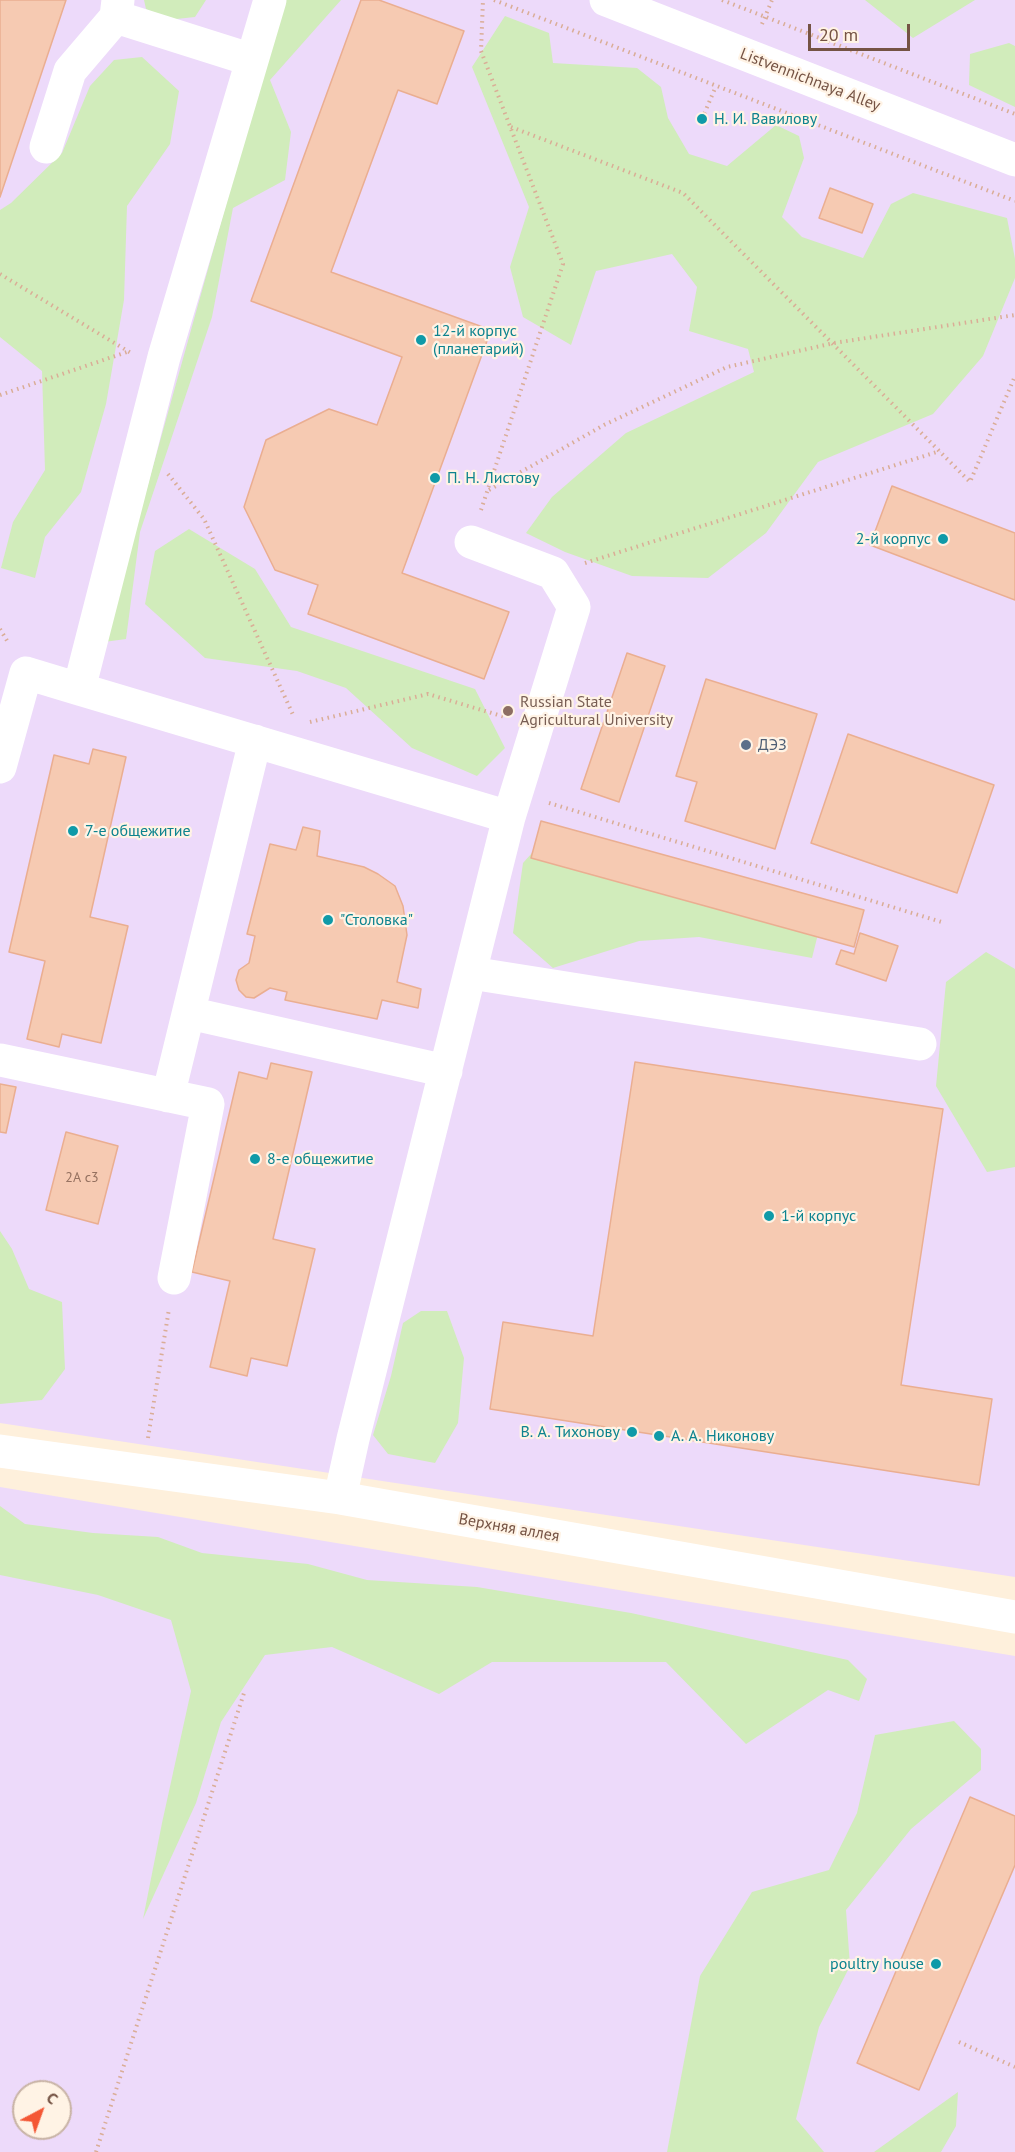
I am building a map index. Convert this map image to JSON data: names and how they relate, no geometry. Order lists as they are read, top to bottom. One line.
{"streets":{"street":["Listvennichnaya Alley","Верхняя аллея"]},"places":["Н. И. Вавилову","12-й корпус (планетарий)","П. Н. Листову","2-й корпус","Russian State Agricultural University","ДЭЗ","7-е общежитие","\"Столовка\"","8-е общежитие","1-й корпус","В. А. Тихонову","А. А. Никонову","poultry house"],"house_numbers":["2А с3"],"scale_bar":"20 m","north":"top right"}
